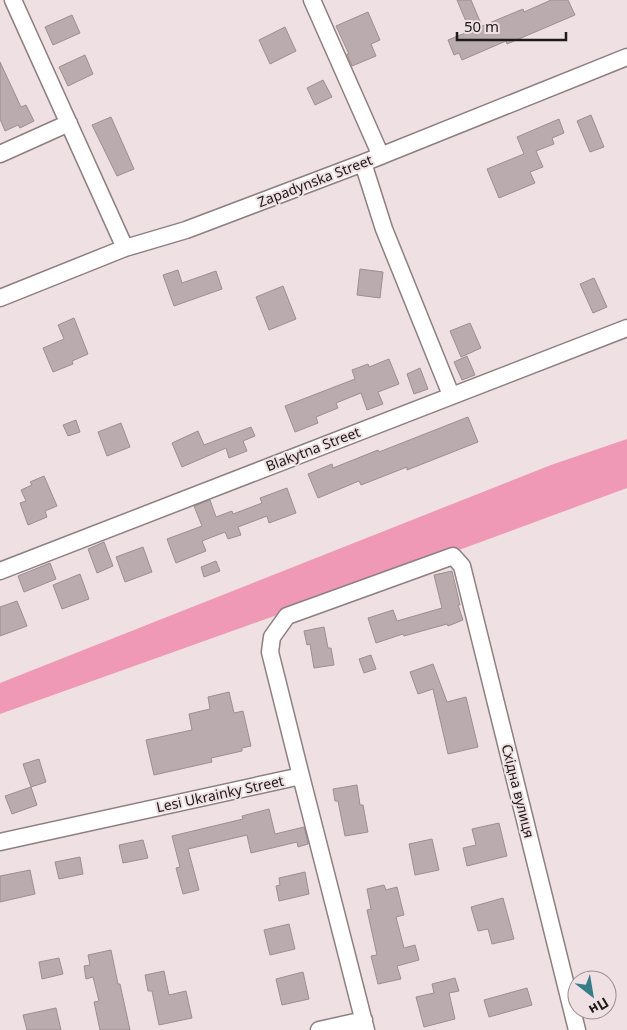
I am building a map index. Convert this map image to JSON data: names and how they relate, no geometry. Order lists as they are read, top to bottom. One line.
{"streets":{"street":["Zapadynska Street","Blakytna Street","Східна вулиця","Lesi Ukrainky Street"]},"crossings":[["Східна вулиця","Lesi Ukrainky Street"]],"scale_bar":"50 m","north":"bottom right"}
